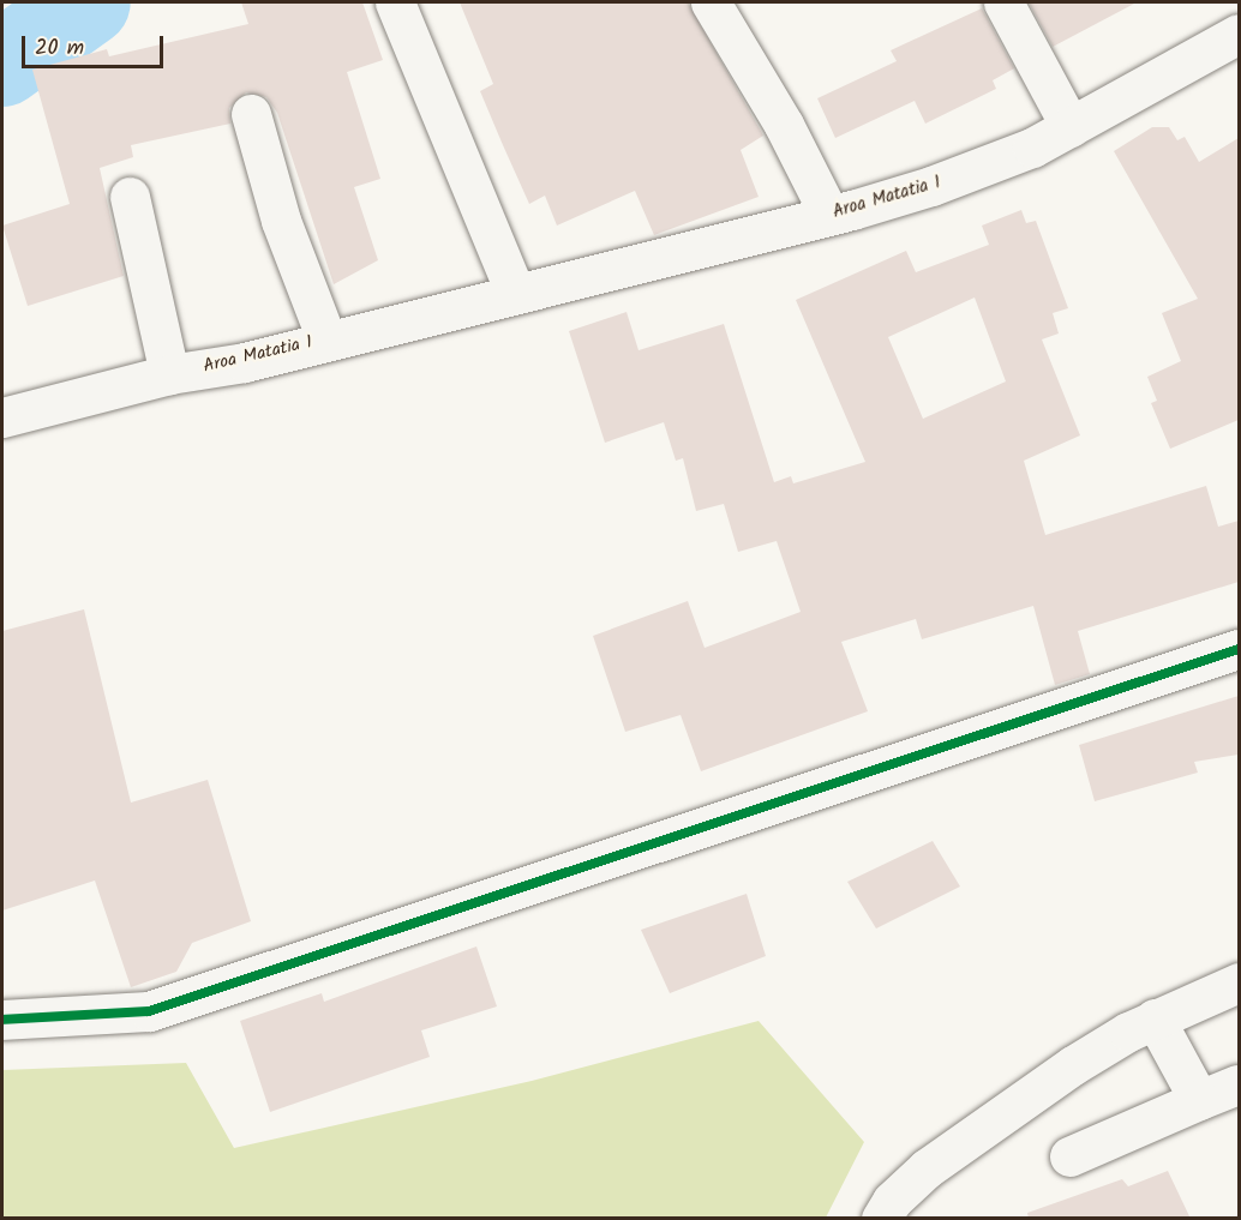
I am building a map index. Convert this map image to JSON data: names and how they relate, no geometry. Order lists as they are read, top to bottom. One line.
{"streets":{"main road":["Aroa Matatia 1"]},"scale_bar":"20 m"}
